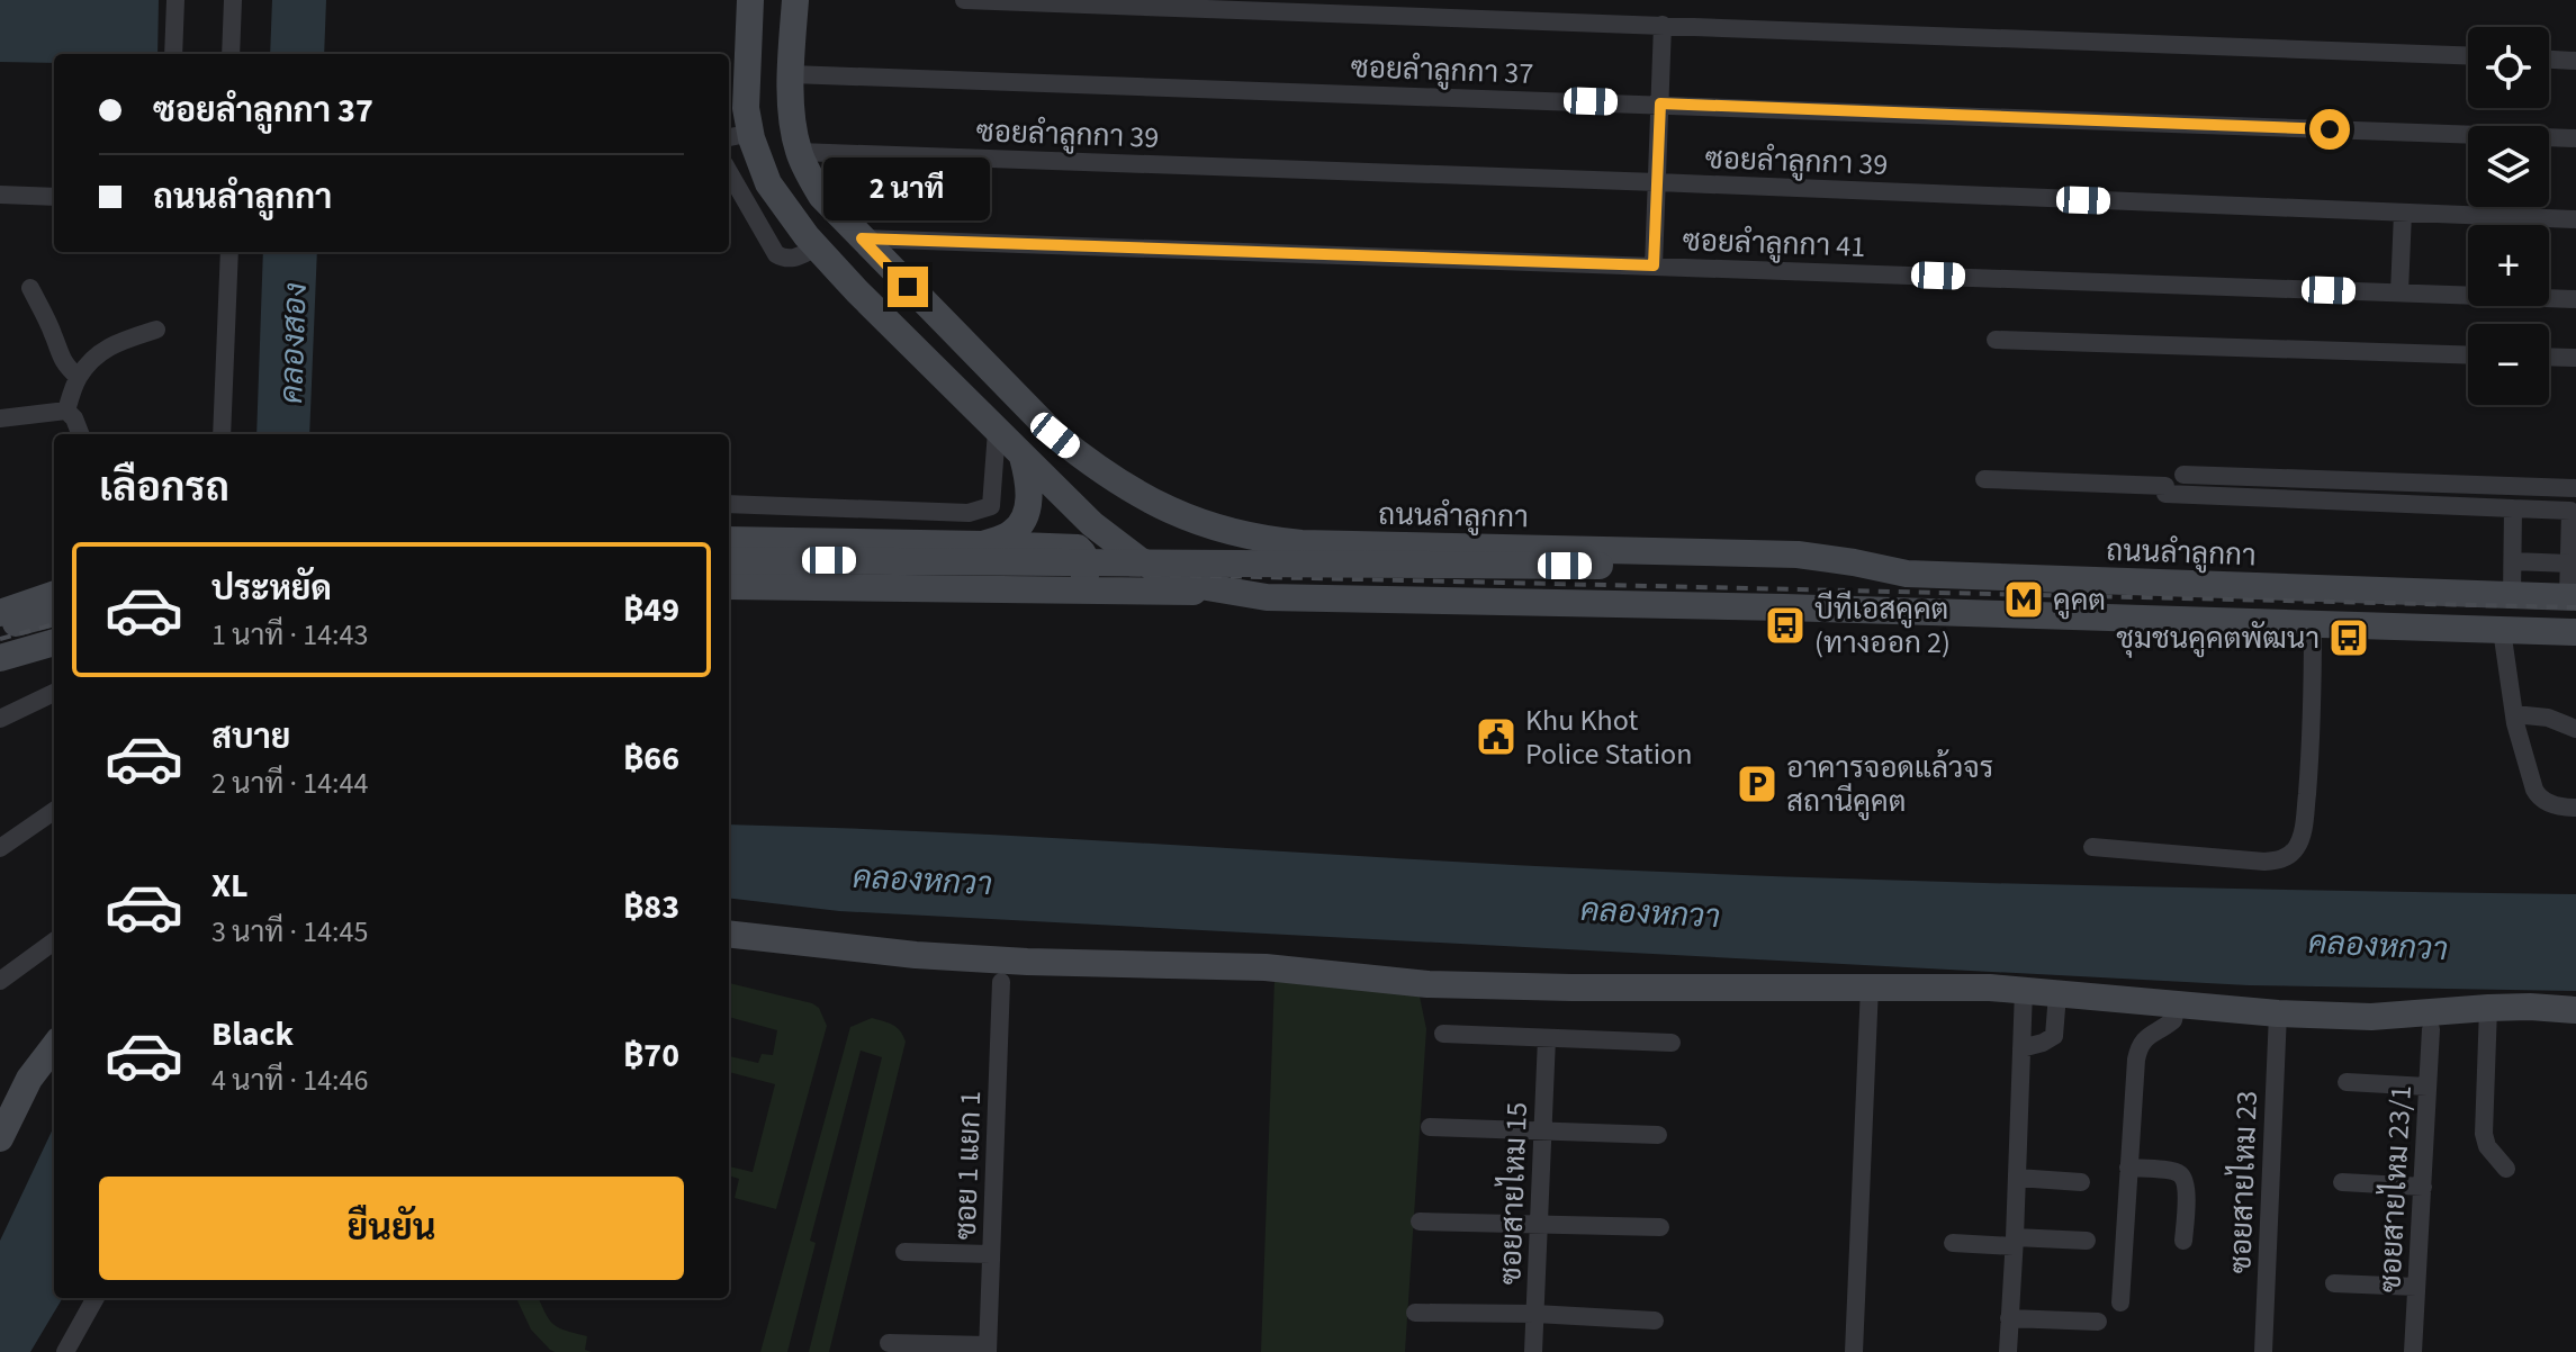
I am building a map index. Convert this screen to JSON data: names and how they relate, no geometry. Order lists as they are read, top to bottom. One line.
{"streets":{"main road":["ถนนลำลูกกา"],"street":["ซอยลำลูกกา 37","ซอยลำลูกกา 39","ซอยลำลูกกา 41","ซอย 1 แยก 1","ซอยสายไหม 23","ซอยสายไหม 23/1","ซอยสายไหม 15"]},"crossings":[["ซอยลำลูกกา 37","ถนนลำลูกกา"],["ซอยลำลูกกา 39","ถนนลำลูกกา"],["ซอยลำลูกกา 41","ถนนลำลูกกา"]],"water":["คลองสอง","คลองหกวา"],"places":{"metro station":["คูคต"],"bus stop":["บีทีเอสคูคต (ทางออก 2)","ชุมชนคูคตพัฒนา"],"public building":["Khu Khot Police Station"],"parking":["อาคารจอดแล้วจร สถานีคูคต"]},"page":{"map_buttons":["+","−"],"banner":["ซอยลำลูกกา 37","ถนนลำลูกกา"],"bubble":"2 นาที","heading":"เลือกรถ","list":[{"name":"ประหยัด","note":"1 นาที · 14:43","value":"฿49"},{"name":"สบาย","note":"2 นาที · 14:44","value":"฿66"},{"name":"XL","note":"3 นาที · 14:45","value":"฿83"},{"name":"Black","note":"4 นาที · 14:46","value":"฿70"}],"buttons":"ยืนยัน"}}
